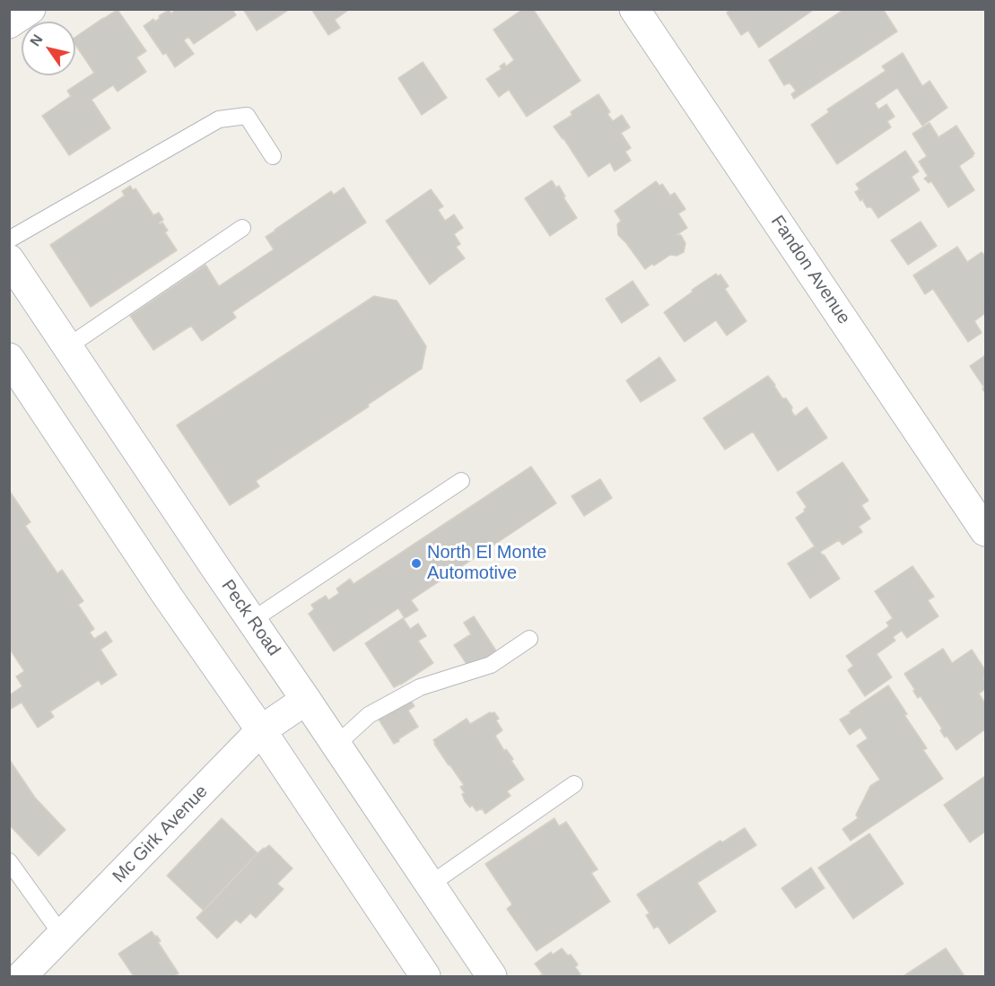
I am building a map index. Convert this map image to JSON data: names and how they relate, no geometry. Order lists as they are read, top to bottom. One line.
{"streets":{"main road":["Fandon Avenue","Peck Road","Mc Girk Avenue"]},"crossings":[["Peck Road","Mc Girk Avenue"]],"places":["North El Monte Automotive"],"north":"top left"}
